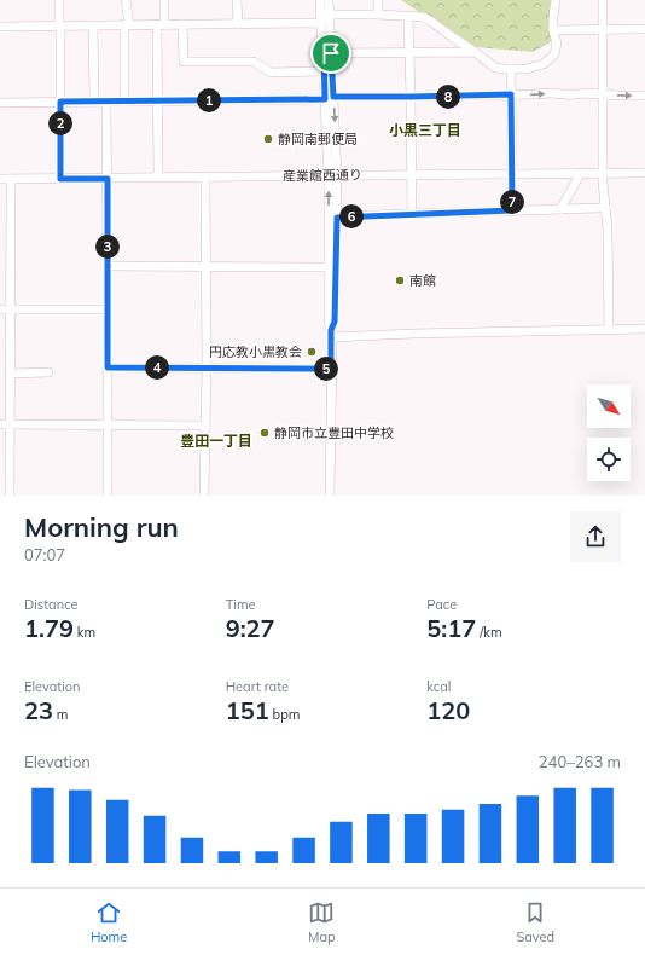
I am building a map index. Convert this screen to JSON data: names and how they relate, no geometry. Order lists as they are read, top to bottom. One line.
{"streets":{"street":["産業館西通り"]},"districts":["小黒三丁目","豊田一丁目"],"places":["静岡南郵便局","南館","円応教小黒教会","静岡市立豊田中学校"],"north":"bottom right","page":{"pins":["8","1","2","7","6","3","4","5"],"heading":["Morning run","07:07"],"stats":[["Distance","1.79 km"],["Time","9:27"],["Pace","5:17 /km"],["Elevation","23 m"],["Heart rate","151 bpm"],["kcal","120"]],"chart":["Elevation","240–263 m"],"tabs":["Home","Map","Saved"]}}
